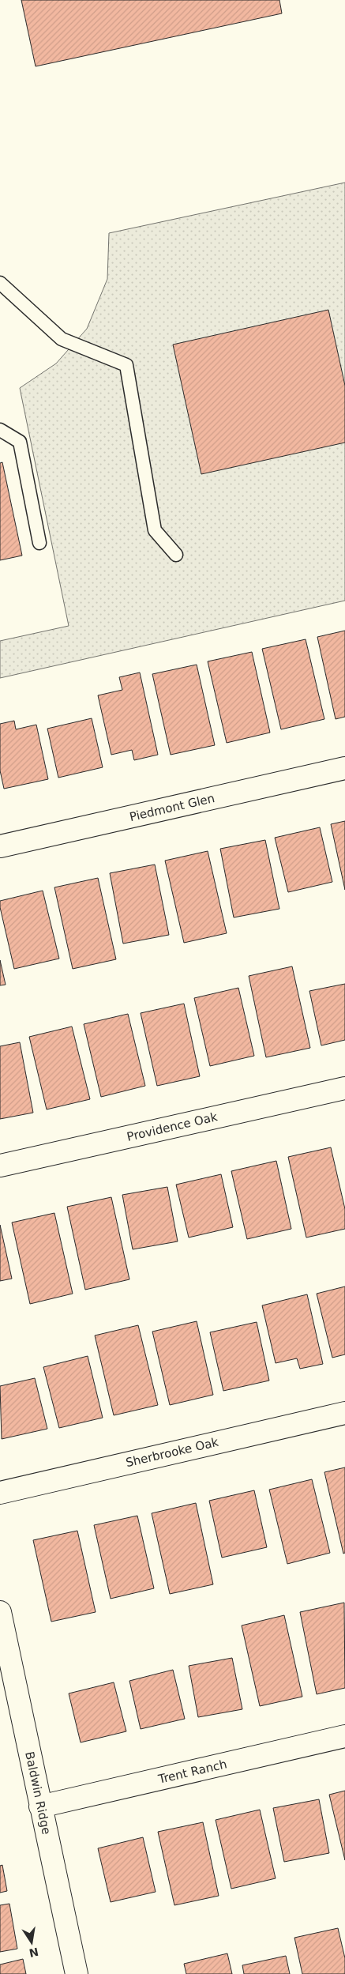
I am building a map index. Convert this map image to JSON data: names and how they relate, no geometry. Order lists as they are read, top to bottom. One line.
{"streets":{"street":["Piedmont Glen","Providence Oak","Sherbrooke Oak","Trent Ranch","Baldwin Ridge"]},"crossings":[["Trent Ranch","Baldwin Ridge"]],"north":"bottom"}
